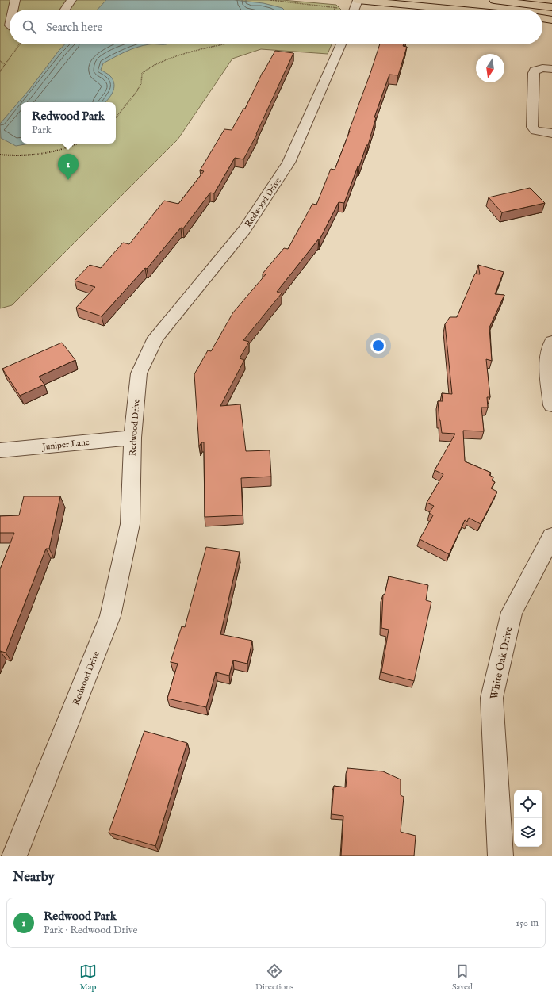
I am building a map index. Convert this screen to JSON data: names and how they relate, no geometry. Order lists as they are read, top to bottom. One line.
{"streets":{"street":["Redwood Drive","Juniper Lane","White Oak Drive"]},"crossings":[["Redwood Drive","Juniper Lane"]],"north":"bottom","page":{"search":"Search here","popup":["Redwood Park","Park"],"pins":"1","heading":"Nearby","list":[{"mark":"1","name":"Redwood Park","note":"Park · Redwood Drive","value":"150 m"}],"nav":["Map","Directions","Saved"]}}
